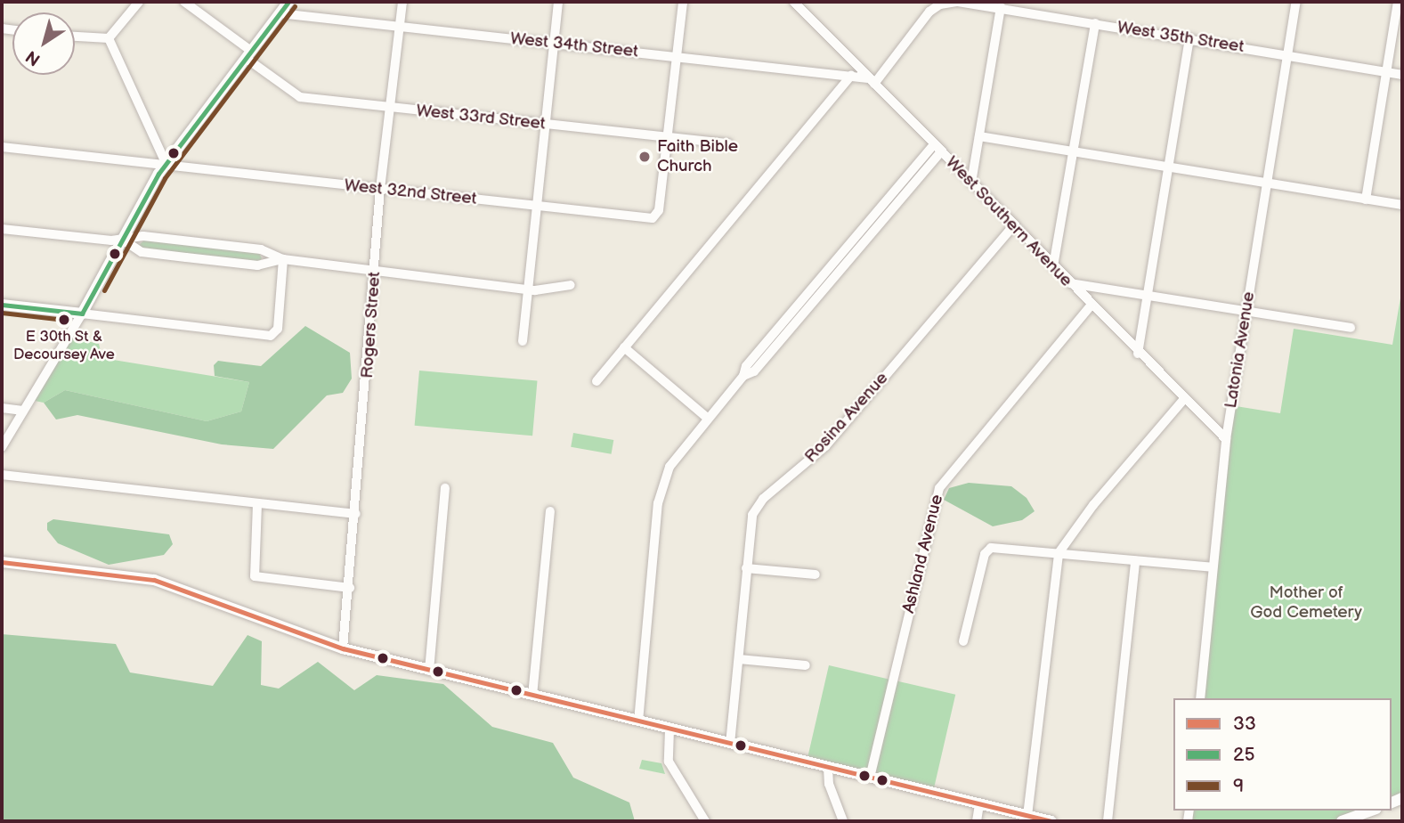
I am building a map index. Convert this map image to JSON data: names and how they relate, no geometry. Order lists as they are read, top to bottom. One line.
{"streets":{"street":["West 35th Street","West 34th Street","West 33rd Street","West 32nd Street","West Southern Avenue","Rogers Street","Latonia Avenue","Rosina Avenue","Ashland Avenue"]},"crossings":[["West 35th Street","Latonia Avenue"],["West 34th Street","West Southern Avenue"],["West 34th Street","Rogers Street"],["West 33rd Street","West 32nd Street"],["West 33rd Street","Rogers Street"],["West 32nd Street","Rogers Street"],["West Southern Avenue","Latonia Avenue"],["West Southern Avenue","Rosina Avenue"],["West Southern Avenue","Ashland Avenue"]],"parks":["Mother of God Cemetery"],"places":["Faith Bible Church","E 30th St & Decoursey Ave"],"lines":["transit line 25","transit line 9","transit line 33"],"legend":["33","25","9"],"north":"bottom left"}
